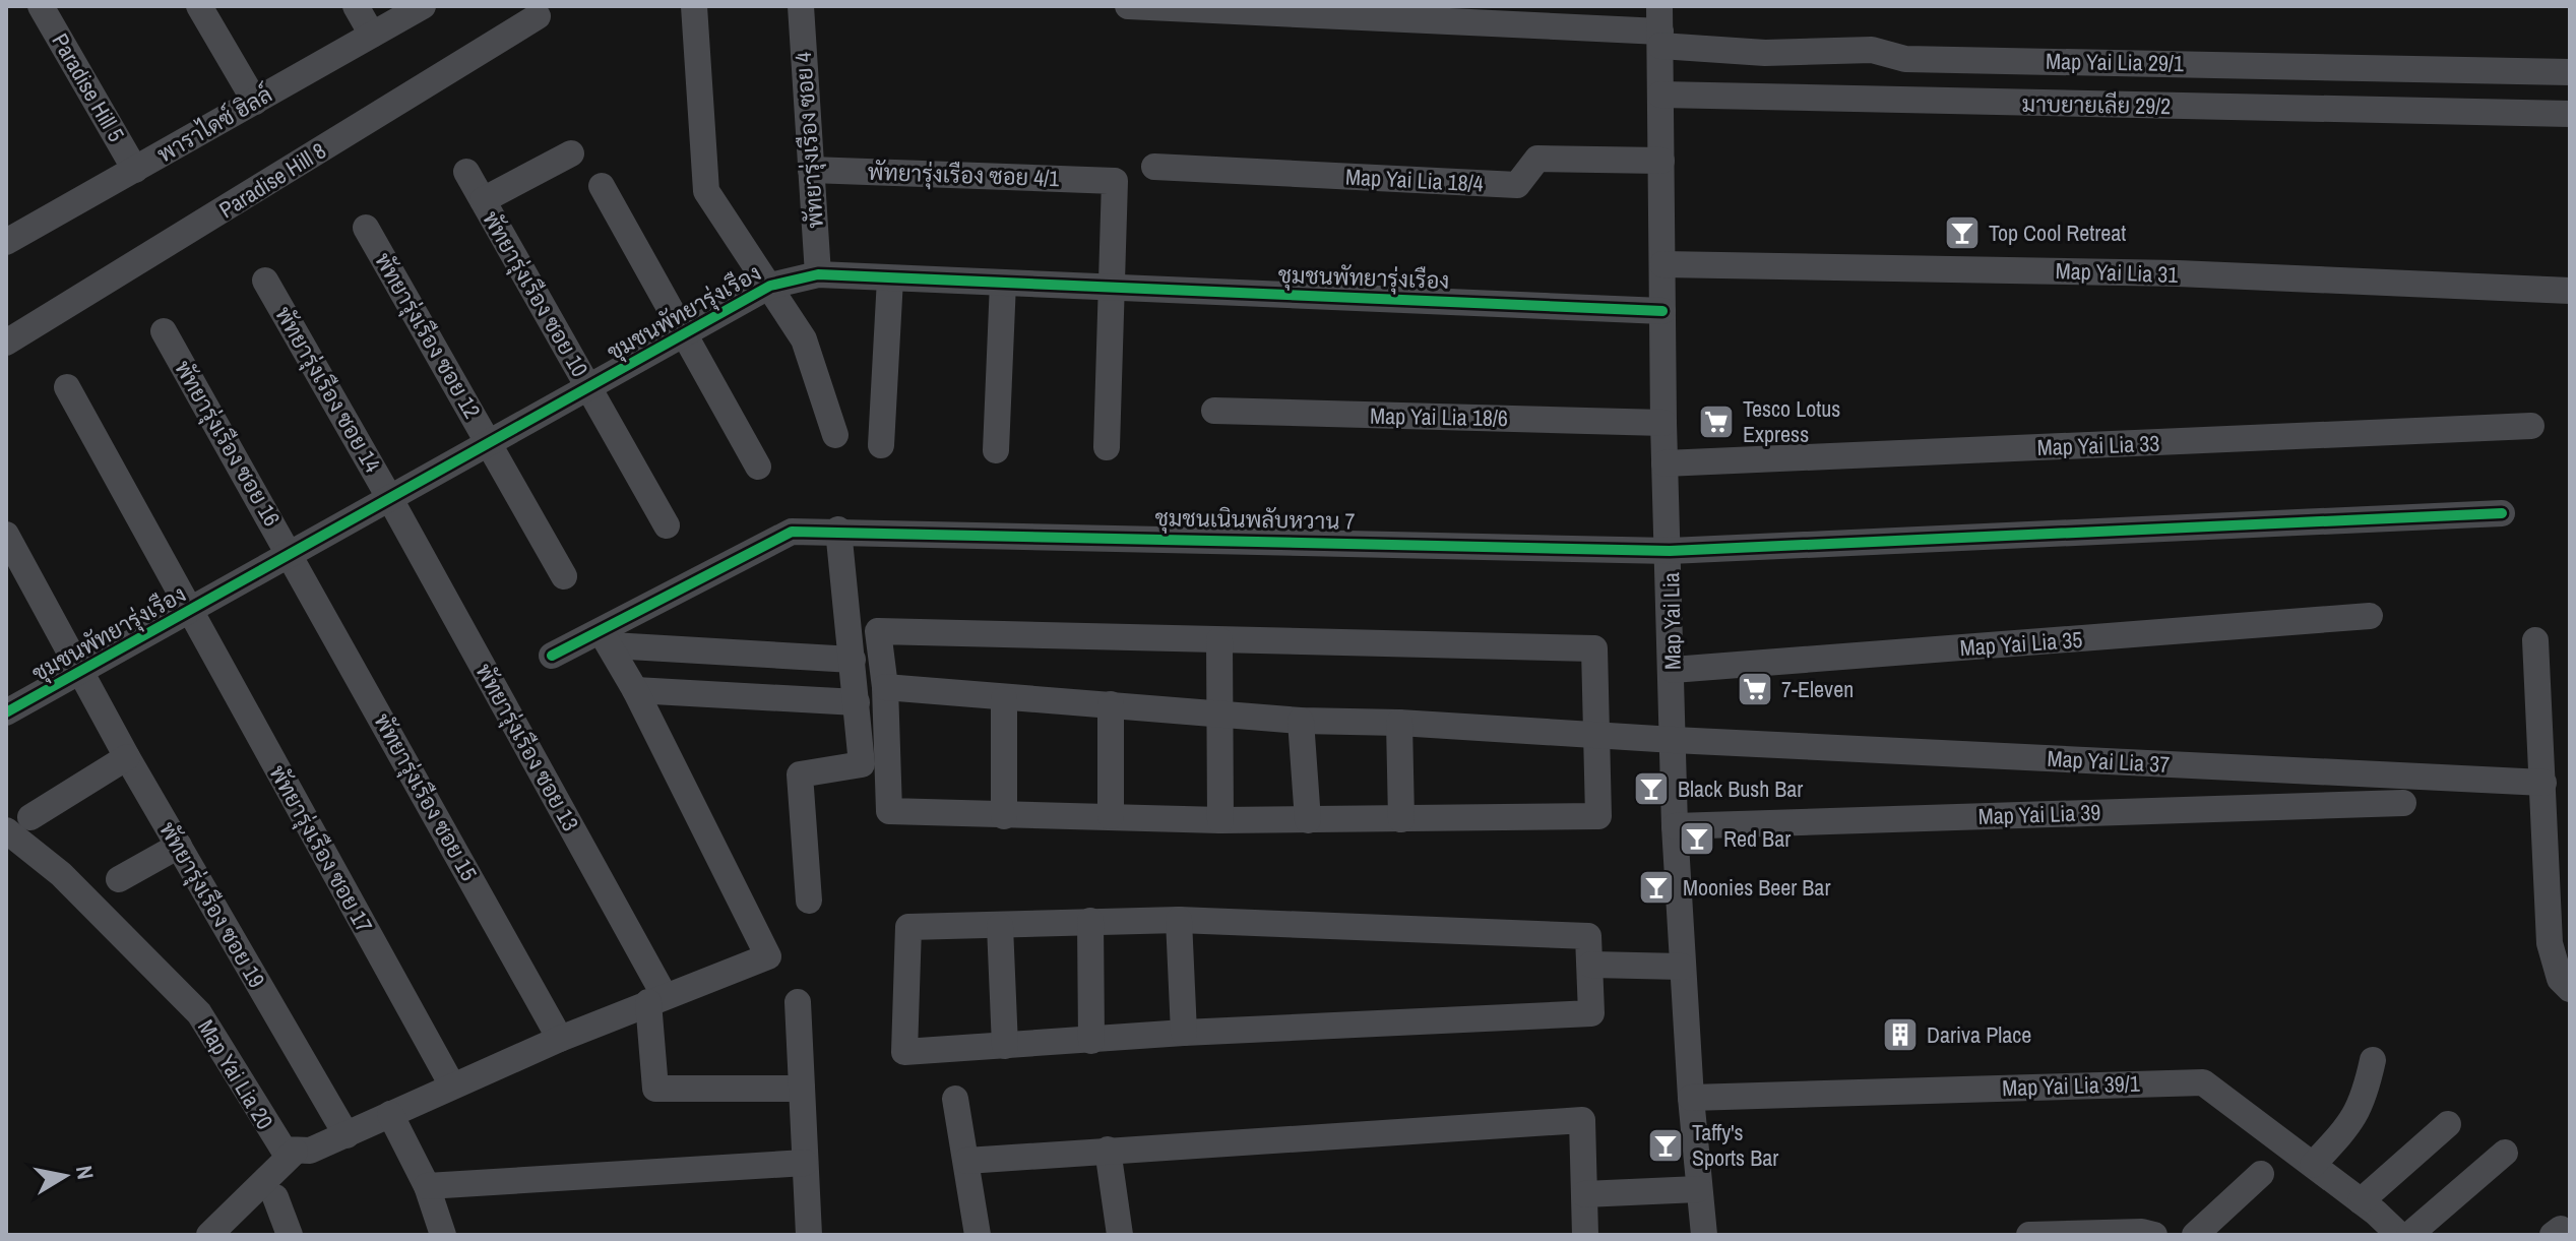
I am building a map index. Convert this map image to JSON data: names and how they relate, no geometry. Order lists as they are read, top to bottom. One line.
{"streets":{"street":["Map Yai Lia 29/1","Paradise Hill 5","มาบยายเลีย 29/2","พาราไดซ์ ฮิลล์","พัทยารุ่งเรือง ซอย 4","พัทยารุ่งเรือง ซอย 4/1","Paradise Hill 8","Map Yai Lia 18/4","Map Yai Lia 31","ชุมชนพัทยารุ่งเรือง","พัทยารุ่งเรือง ซอย 10","พัทยารุ่งเรือง ซอย 12","พัทยารุ่งเรือง ซอย 14","Map Yai Lia 18/6","พัทยารุ่งเรือง ซอย 16","Map Yai Lia 33","ชุมชนเนินพลับหวาน 7","Map Yai Lia","Map Yai Lia 35","พัทยารุ่งเรือง ซอย 13","Map Yai Lia 37","พัทยารุ่งเรือง ซอย 15","Map Yai Lia 39","พัทยารุ่งเรือง ซอย 17","พัทยารุ่งเรือง ซอย 19","Map Yai Lia 20","Map Yai Lia 39/1"]},"crossings":[["Map Yai Lia 29/1","Map Yai Lia"],["Paradise Hill 5","พาราไดซ์ ฮิลล์"],["มาบยายเลีย 29/2","Map Yai Lia"],["พัทยารุ่งเรือง ซอย 4","พัทยารุ่งเรือง ซอย 4/1"],["พัทยารุ่งเรือง ซอย 4","ชุมชนพัทยารุ่งเรือง"],["พัทยารุ่งเรือง ซอย 4/1","ชุมชนพัทยารุ่งเรือง"],["Map Yai Lia 18/4","Map Yai Lia"],["Map Yai Lia 31","Map Yai Lia"],["ชุมชนพัทยารุ่งเรือง","พัทยารุ่งเรือง ซอย 10"],["ชุมชนพัทยารุ่งเรือง","พัทยารุ่งเรือง ซอย 12"],["ชุมชนพัทยารุ่งเรือง","พัทยารุ่งเรือง ซอย 14"],["ชุมชนพัทยารุ่งเรือง","พัทยารุ่งเรือง ซอย 16"],["ชุมชนพัทยารุ่งเรือง","Map Yai Lia"],["ชุมชนพัทยารุ่งเรือง","พัทยารุ่งเรือง ซอย 13"],["ชุมชนพัทยารุ่งเรือง","พัทยารุ่งเรือง ซอย 15"],["ชุมชนพัทยารุ่งเรือง","พัทยารุ่งเรือง ซอย 17"],["ชุมชนพัทยารุ่งเรือง","พัทยารุ่งเรือง ซอย 19"],["พัทยารุ่งเรือง ซอย 14","พัทยารุ่งเรือง ซอย 13"],["Map Yai Lia 18/6","Map Yai Lia"],["พัทยารุ่งเรือง ซอย 16","พัทยารุ่งเรือง ซอย 15"],["Map Yai Lia 33","Map Yai Lia"],["ชุมชนเนินพลับหวาน 7","Map Yai Lia"],["Map Yai Lia","Map Yai Lia 35"],["Map Yai Lia","Map Yai Lia 37"],["Map Yai Lia","Map Yai Lia 39"],["Map Yai Lia","Map Yai Lia 39/1"]],"places":{"bar":["Top Cool Retreat","Black Bush Bar","Red Bar","Moonies Beer Bar","Taffy's Sports Bar"],"supermarket":["Tesco Lotus Express","7-Eleven"],"building":["Dariva Place"]},"north":"right"}
